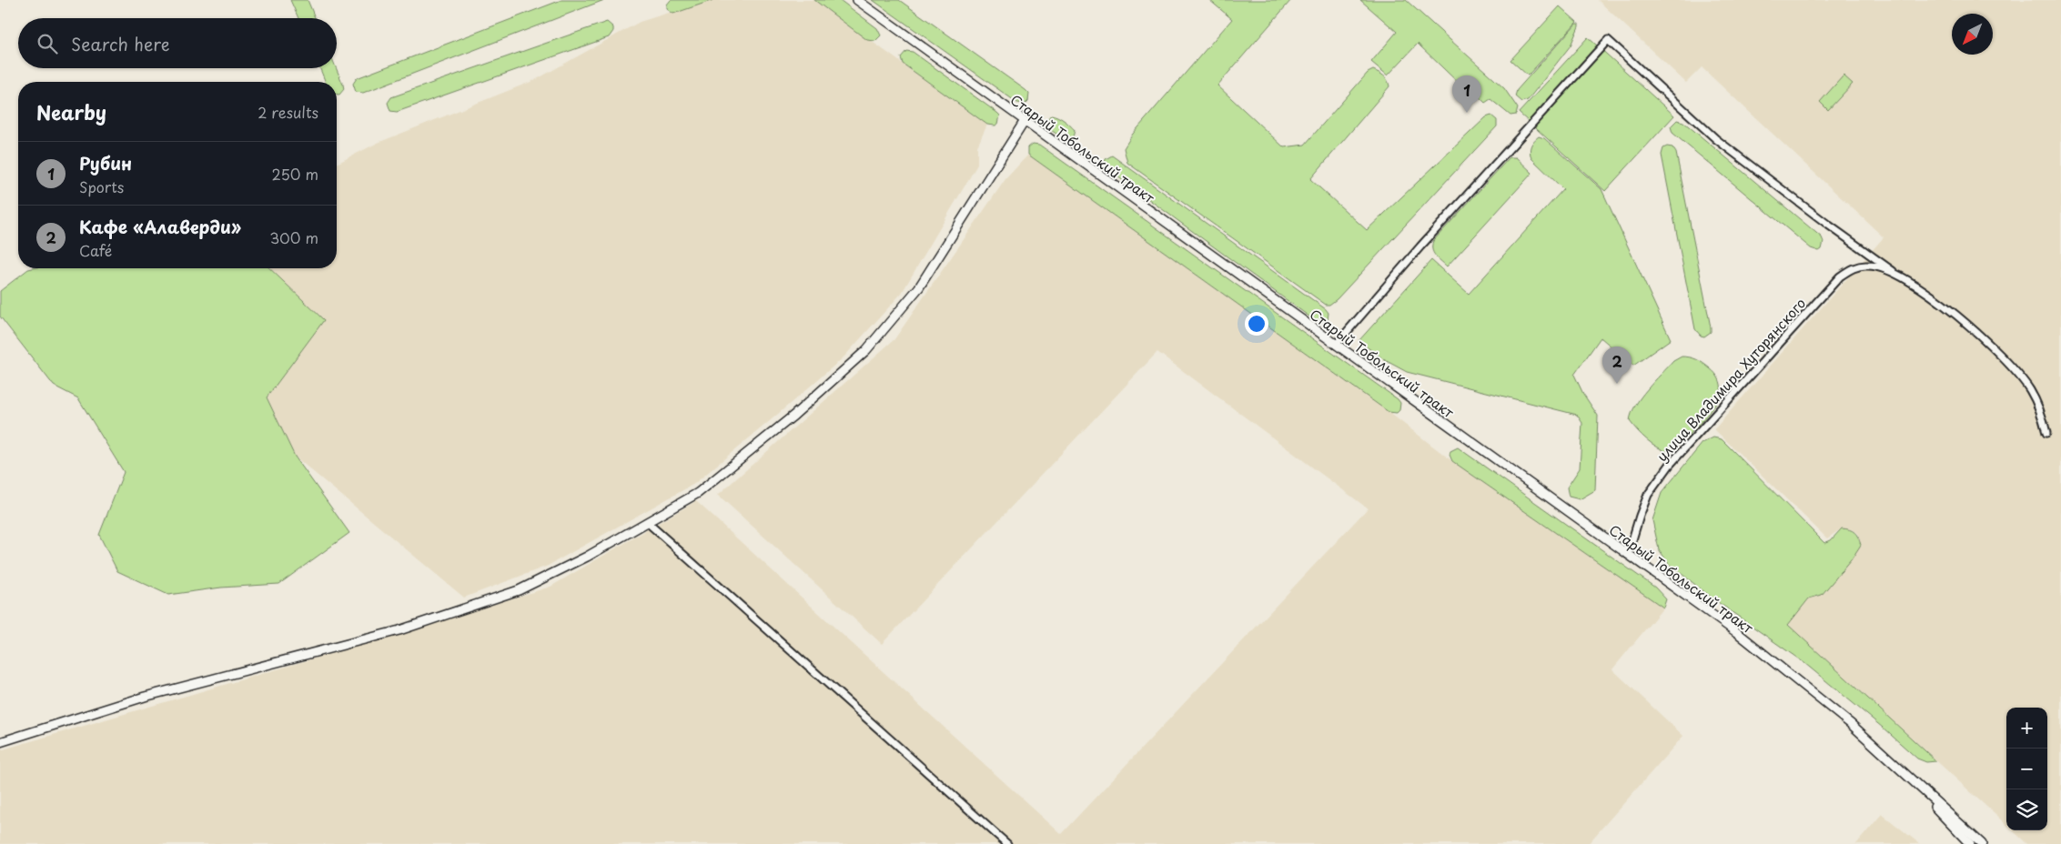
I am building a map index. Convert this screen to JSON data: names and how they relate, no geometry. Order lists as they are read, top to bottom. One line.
{"streets":{"street":["Старый Тобольский тракт","улица Владимира Хуторянского"]},"crossings":[["Старый Тобольский тракт","улица Владимира Хуторянского"]],"north":"bottom left","page":{"search":"Search here","pins":["1","2"],"heading":["Nearby","2 results"],"list":[{"mark":"1","name":"Рубин","note":"Sports","value":"250 m"},{"mark":"2","name":"Кафе «Алаверди»","note":"Café","value":"300 m"}],"map_buttons":["+","−"]}}
